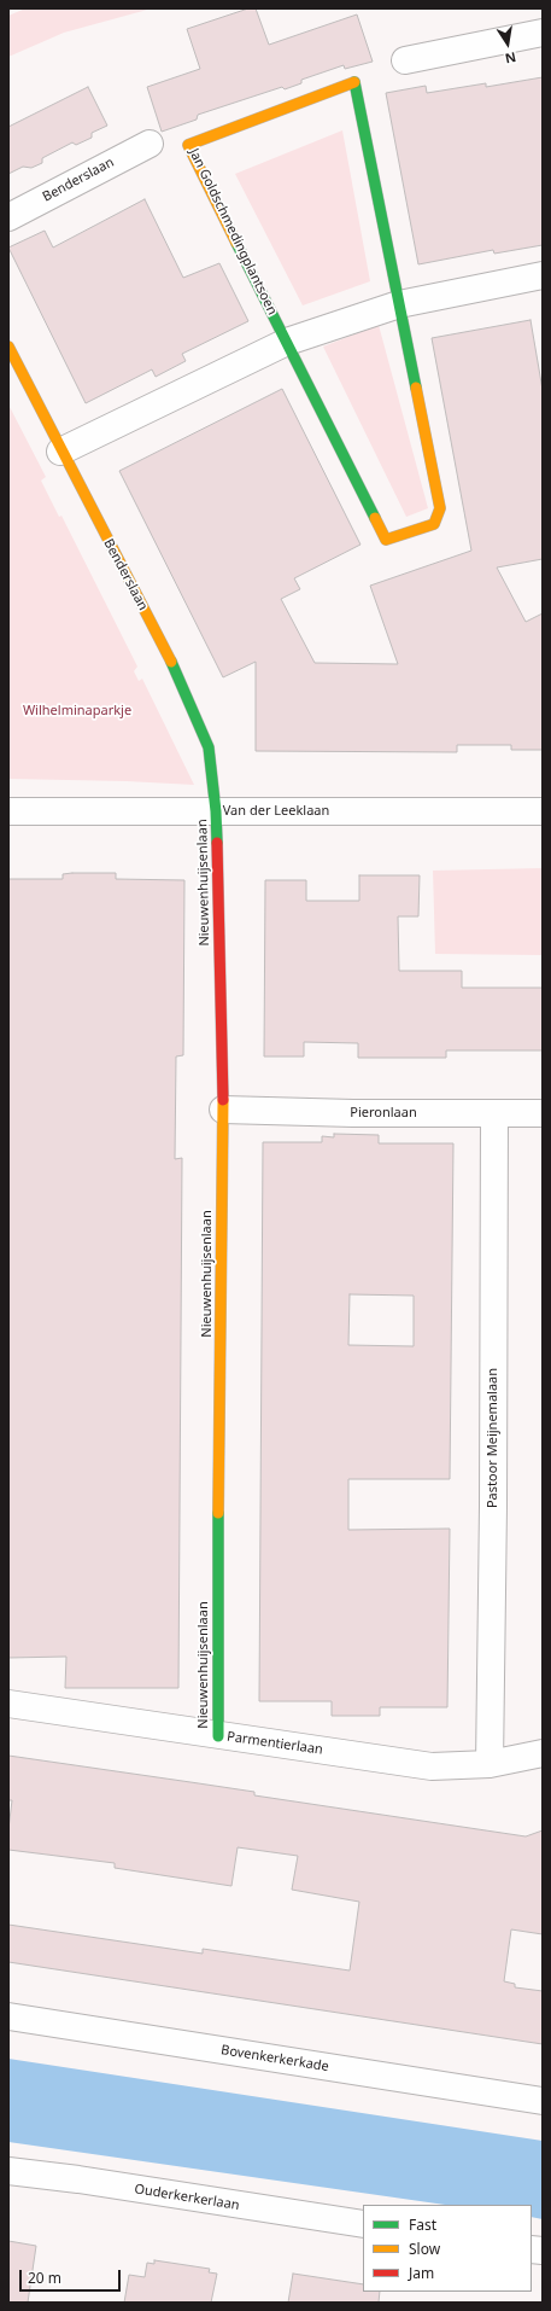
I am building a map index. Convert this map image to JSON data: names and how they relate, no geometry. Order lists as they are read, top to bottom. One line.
{"streets":{"street":["Benderslaan","Jan Goldschmedingplantsoen","Van der Leeklaan","Nieuwenhuijsenlaan","Pieronlaan","Pastoor Meijnemalaan","Parmentierlaan","Bovenkerkerkade","Ouderkerkerlaan"]},"crossings":[["Benderslaan","Van der Leeklaan"],["Benderslaan","Nieuwenhuijsenlaan"],["Van der Leeklaan","Nieuwenhuijsenlaan"],["Nieuwenhuijsenlaan","Pieronlaan"],["Nieuwenhuijsenlaan","Parmentierlaan"],["Pieronlaan","Pastoor Meijnemalaan"],["Pastoor Meijnemalaan","Parmentierlaan"]],"parks":["Wilhelminaparkje"],"legend":["Fast","Slow","Jam"],"scale_bar":"20 m","north":"bottom"}
